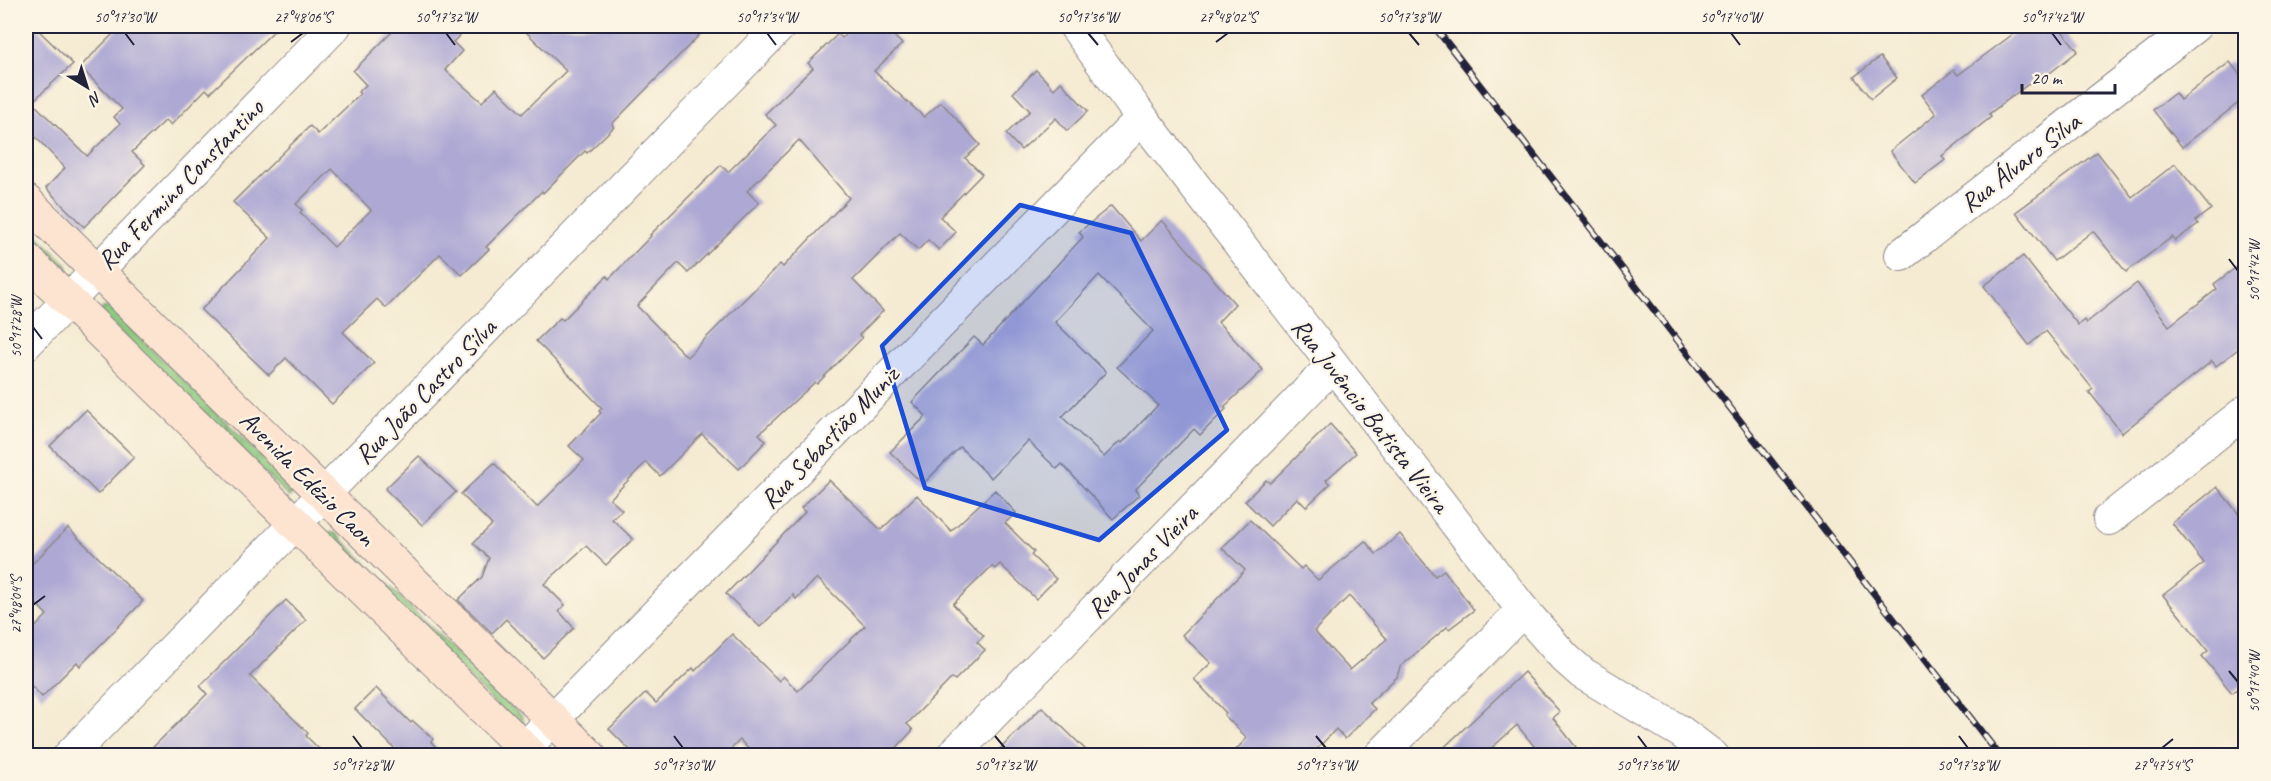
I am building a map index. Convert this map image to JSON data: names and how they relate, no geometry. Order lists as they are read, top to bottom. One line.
{"streets":{"main road":["Avenida Edézio Caon"],"street":["Rua Álvaro Silva","Rua Fermino Constantino","Rua João Castro Silva","Rua Juvêncio Batista Vieira","Rua Sebastião Muniz","Rua Jonas Vieira"]},"crossings":[["Rua Fermino Constantino","Avenida Edézio Caon"],["Rua João Castro Silva","Avenida Edézio Caon"],["Rua Juvêncio Batista Vieira","Rua Sebastião Muniz"],["Rua Juvêncio Batista Vieira","Rua Jonas Vieira"],["Rua Sebastião Muniz","Avenida Edézio Caon"]],"scale_bar":"20 m","north":"bottom right","coordinates":["50°17'30\"W","27°48'06\"S","50°17'32\"W","50°17'34\"W","50°17'36\"W","27°48'02\"S","50°17'38\"W","50°17'40\"W","50°17'42\"W","50°17'28\"W","27°48'04\"S","27°47'54\"S"]}
